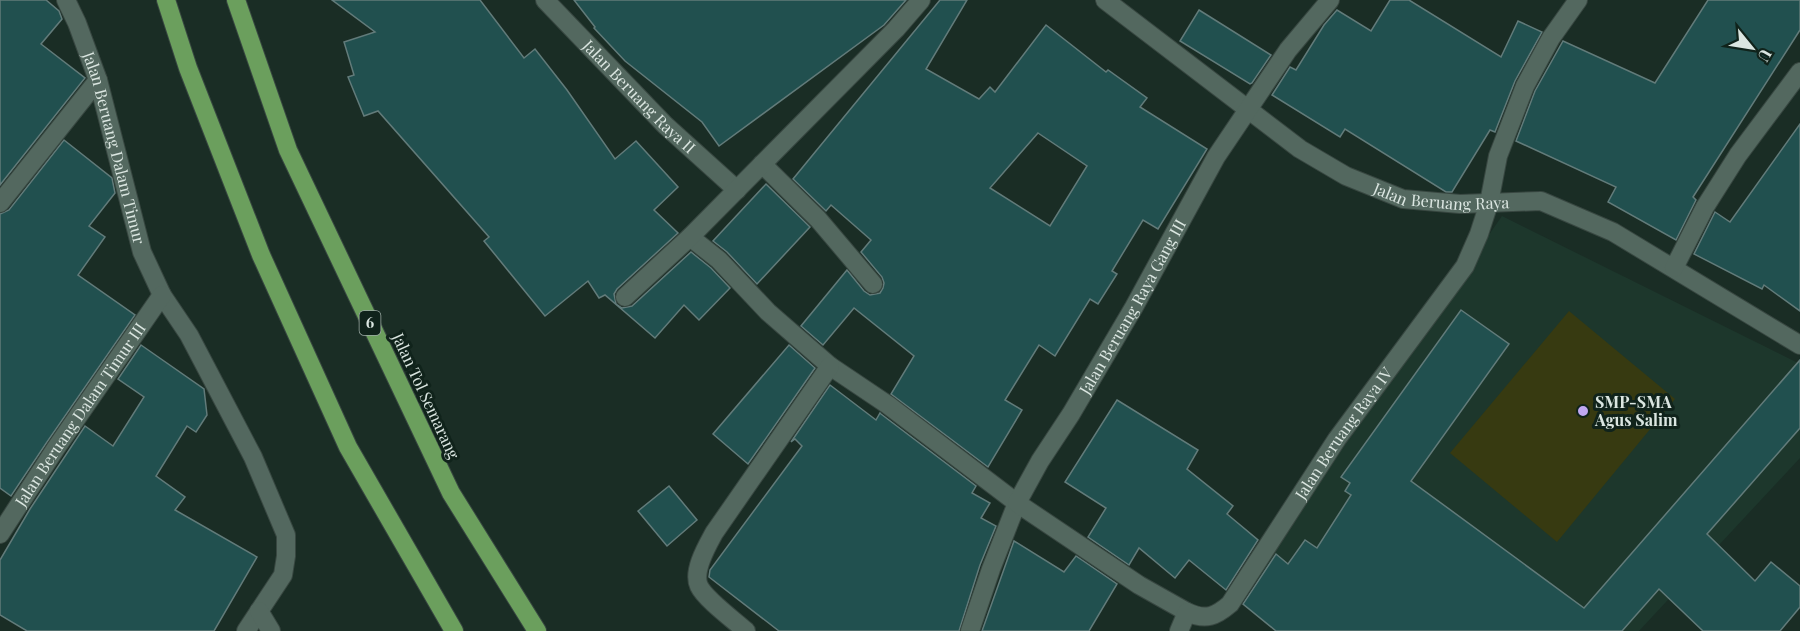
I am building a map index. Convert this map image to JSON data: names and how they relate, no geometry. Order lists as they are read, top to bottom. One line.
{"streets":{"highway":["6","Jalan Tol Semarang"],"street":["Jalan Beruang Raya II","Jalan Beruang Dalam Timur","Jalan Beruang Raya","Jalan Beruang Raya Gang III","Jalan Beruang Dalam Timur III","Jalan Beruang Raya IV"]},"crossings":[["Jalan Beruang Dalam Timur","Jalan Beruang Dalam Timur III"],["Jalan Beruang Raya","Jalan Beruang Raya Gang III"],["Jalan Beruang Raya","Jalan Beruang Raya IV"]],"places":["SMP-SMA Agus Salim"],"north":"bottom right"}
